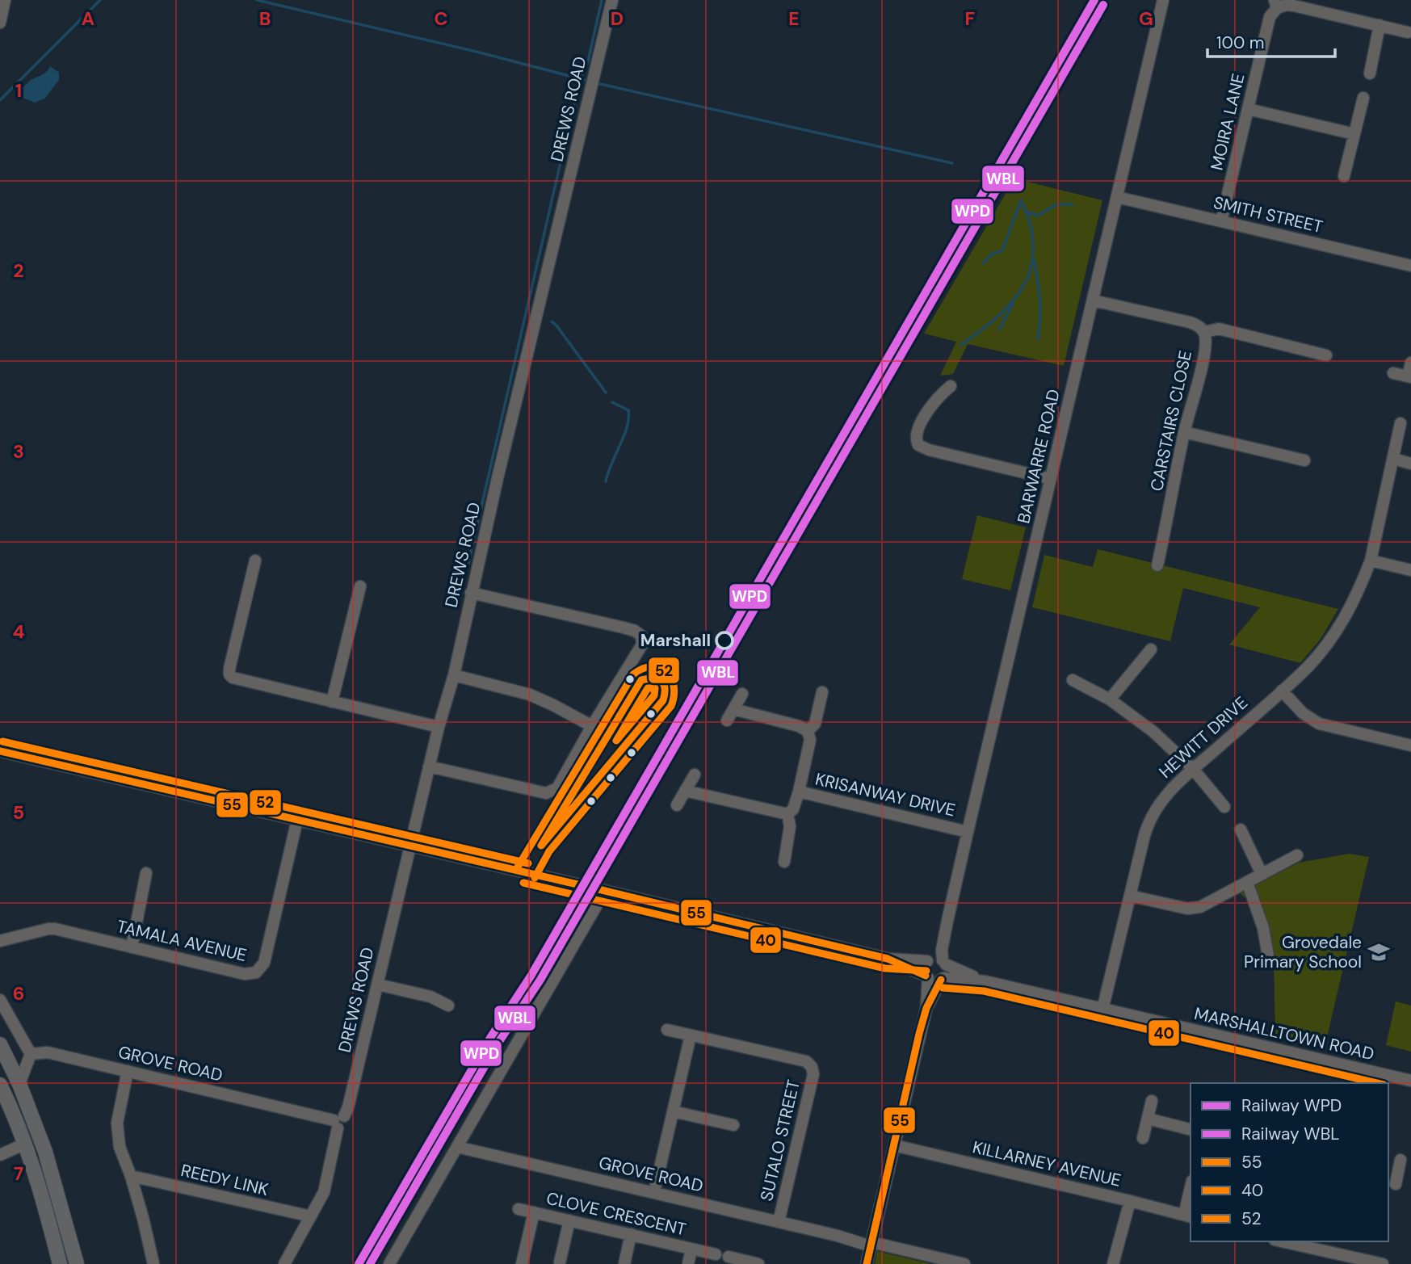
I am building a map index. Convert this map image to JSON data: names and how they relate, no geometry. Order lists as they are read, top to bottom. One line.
{"streets":{"street":["DREWS ROAD","MOIRA LANE","SMITH STREET","CARSTAIRS CLOSE","BARWARRE ROAD","HEWITT DRIVE","KRISANWAY DRIVE","TAMALA AVENUE","MARSHALLTOWN ROAD","GROVE ROAD","SUTALO STREET","KILLARNEY AVENUE","REEDY LINK","CLOVE CRESCENT"]},"crossings":[["DREWS ROAD","MARSHALLTOWN ROAD"],["DREWS ROAD","GROVE ROAD"],["DREWS ROAD","REEDY LINK"],["MOIRA LANE","SMITH STREET"],["SMITH STREET","BARWARRE ROAD"],["CARSTAIRS CLOSE","BARWARRE ROAD"],["BARWARRE ROAD","KRISANWAY DRIVE"],["BARWARRE ROAD","MARSHALLTOWN ROAD"],["HEWITT DRIVE","MARSHALLTOWN ROAD"],["TAMALA AVENUE","MARSHALLTOWN ROAD"],["GROVE ROAD","SUTALO STREET"]],"places":{"other":["Marshall"],"school or university":["Grovedale Primary School"]},"lines":["rail line WPD","rail line WBL","transit line 52","transit line 55","transit line 40"],"legend":["Railway WPD","Railway WBL","55","40","52"],"scale_bar":"100 m","grid":{"columns":["A","B","C","D","E","F","G"],"rows":["1","2","3","4","5","6","7"]}}
